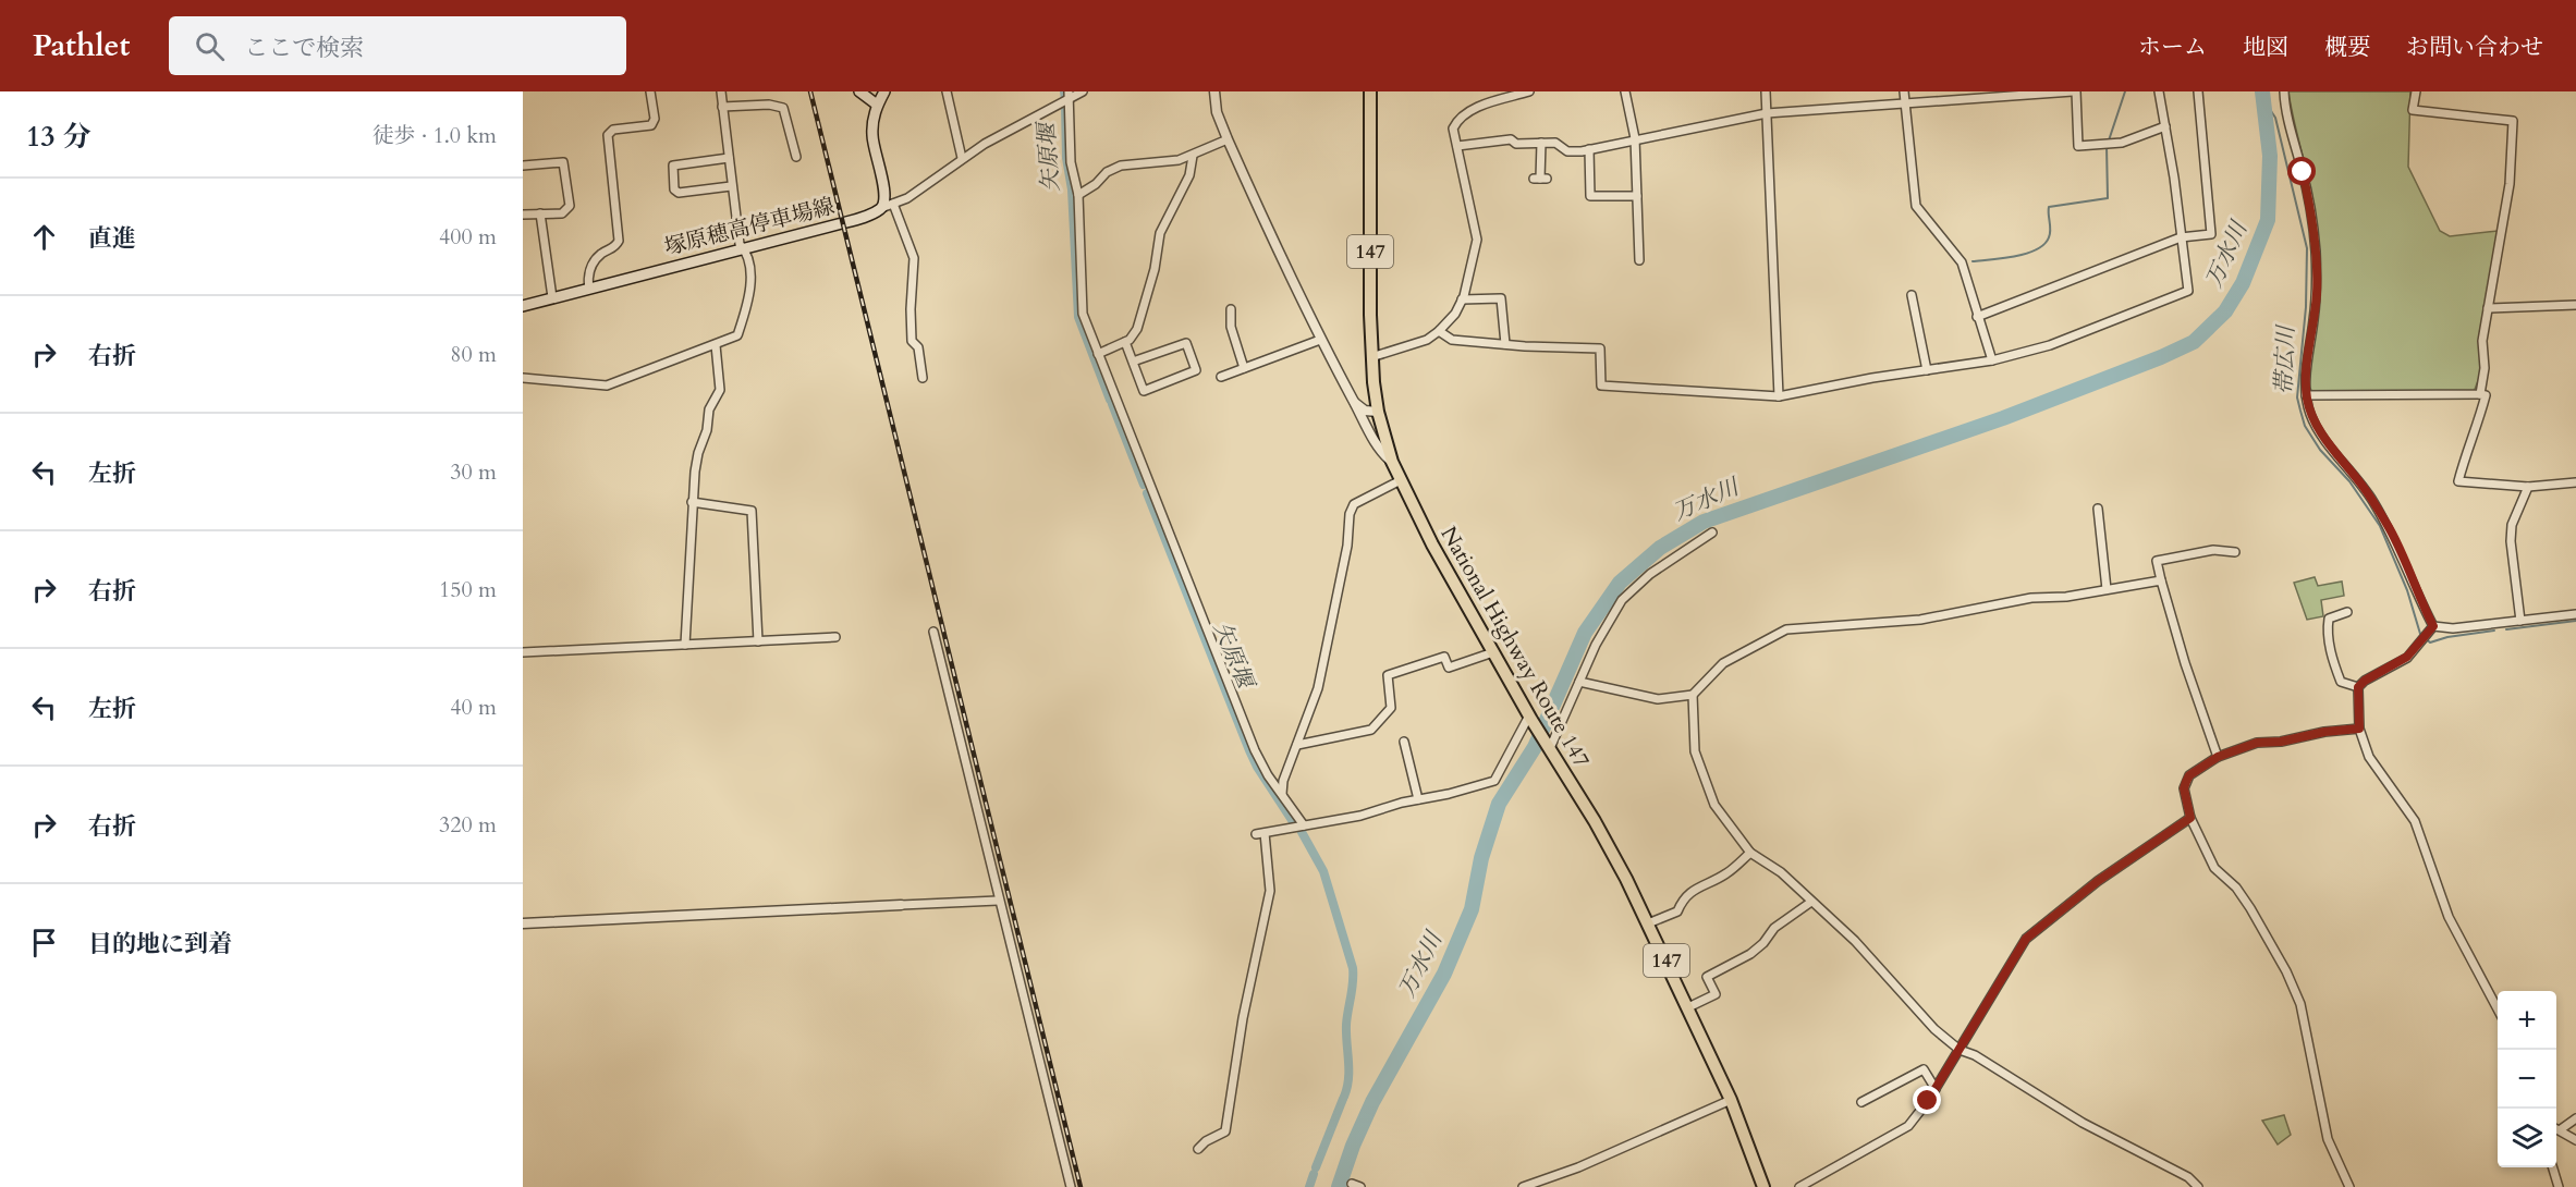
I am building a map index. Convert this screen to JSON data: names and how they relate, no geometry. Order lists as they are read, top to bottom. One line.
{"streets":{"highway":["147","National Highway Route 147"],"main road":["塚原穂高停車場線"]},"water":["矢原堰","万水川","帯広川"],"page":{"header":"Pathlet","search":"ここで検索","nav":["ホーム","地図","概要","お問い合わせ"],"heading":["13 分","徒歩 · 1.0 km"],"list":[["直進","400 m"],["右折","80 m"],["左折","30 m"],["右折","150 m"],["左折","40 m"],["右折","320 m"],"目的地に到着"],"map_buttons":["+","−"]}}
